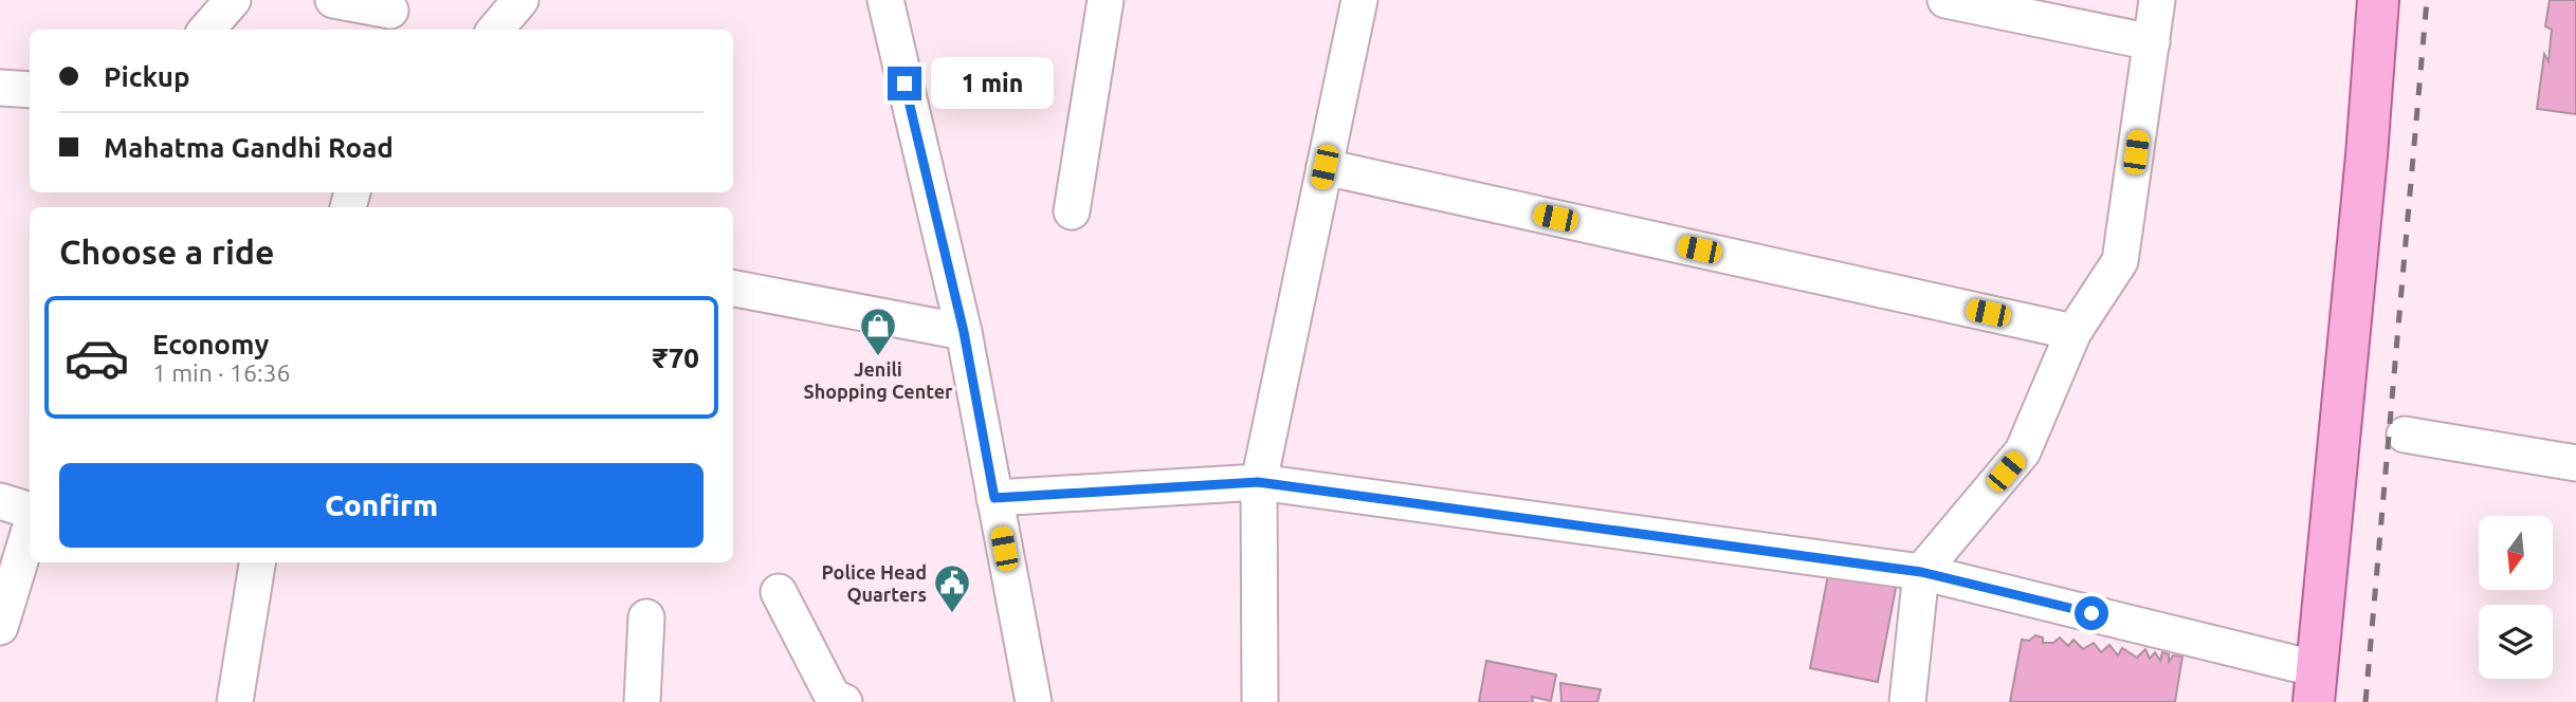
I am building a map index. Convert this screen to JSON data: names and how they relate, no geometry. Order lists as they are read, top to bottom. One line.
{"places":{"shop":["Jenili Shopping Center"],"public building":["Police Head Quarters"]},"north":"bottom","page":{"banner":["Pickup","Mahatma Gandhi Road"],"bubble":"1 min","heading":"Choose a ride","list":[{"name":"Economy","note":"1 min · 16:36","value":"₹70"}],"buttons":"Confirm"}}
